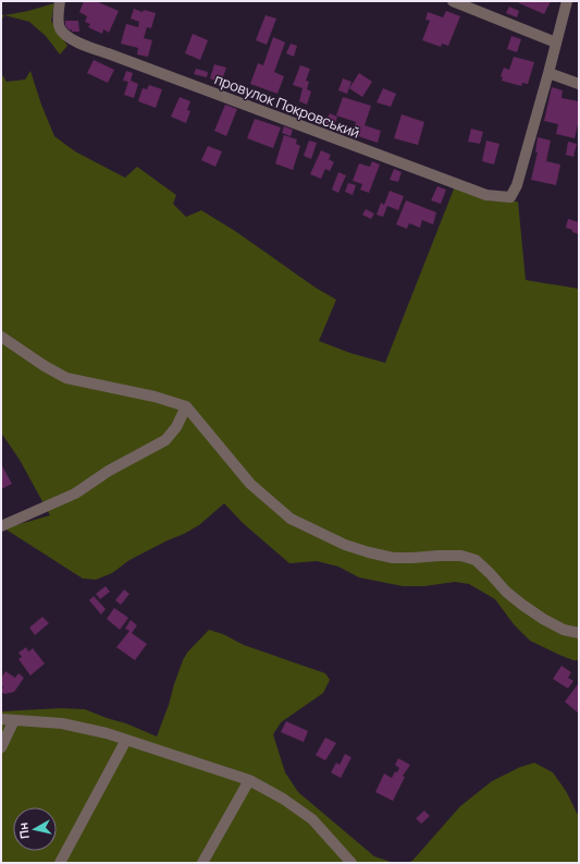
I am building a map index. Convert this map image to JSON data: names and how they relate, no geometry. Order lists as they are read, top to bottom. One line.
{"streets":{"street":["провулок Покровський"]},"north":"left"}
